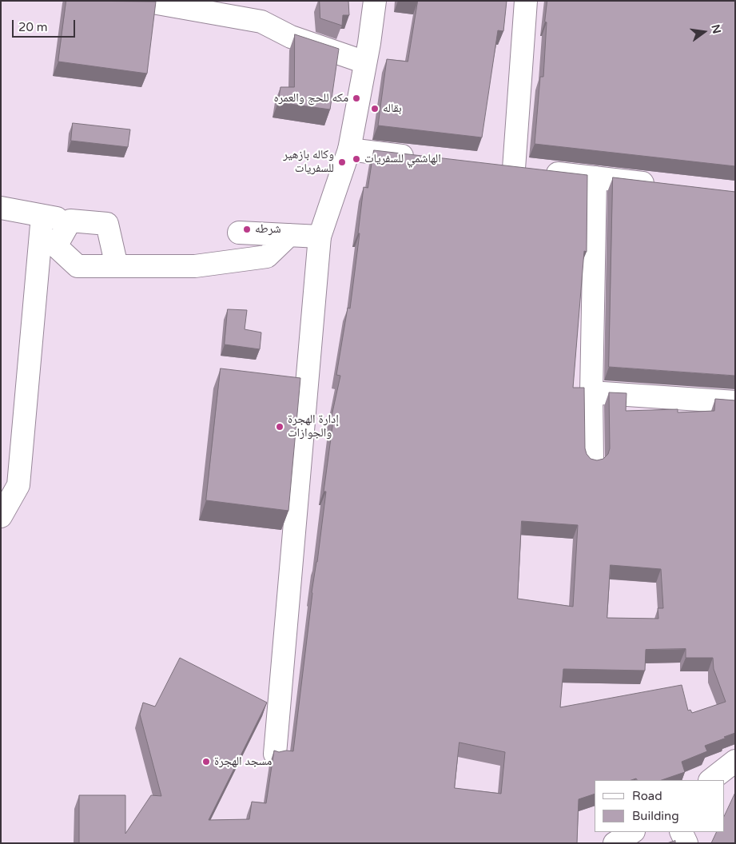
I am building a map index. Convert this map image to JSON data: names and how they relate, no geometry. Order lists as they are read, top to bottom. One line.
{"places":["مكه للحج والعمره","بقاله","الهاشمي للسفريات","وكاله بازهير للسفريات","شرطه","إدارة الهجرة والجوازات","مسجد الهجرة"],"legend":["Road","Building"],"scale_bar":"20 m","north":"right"}
